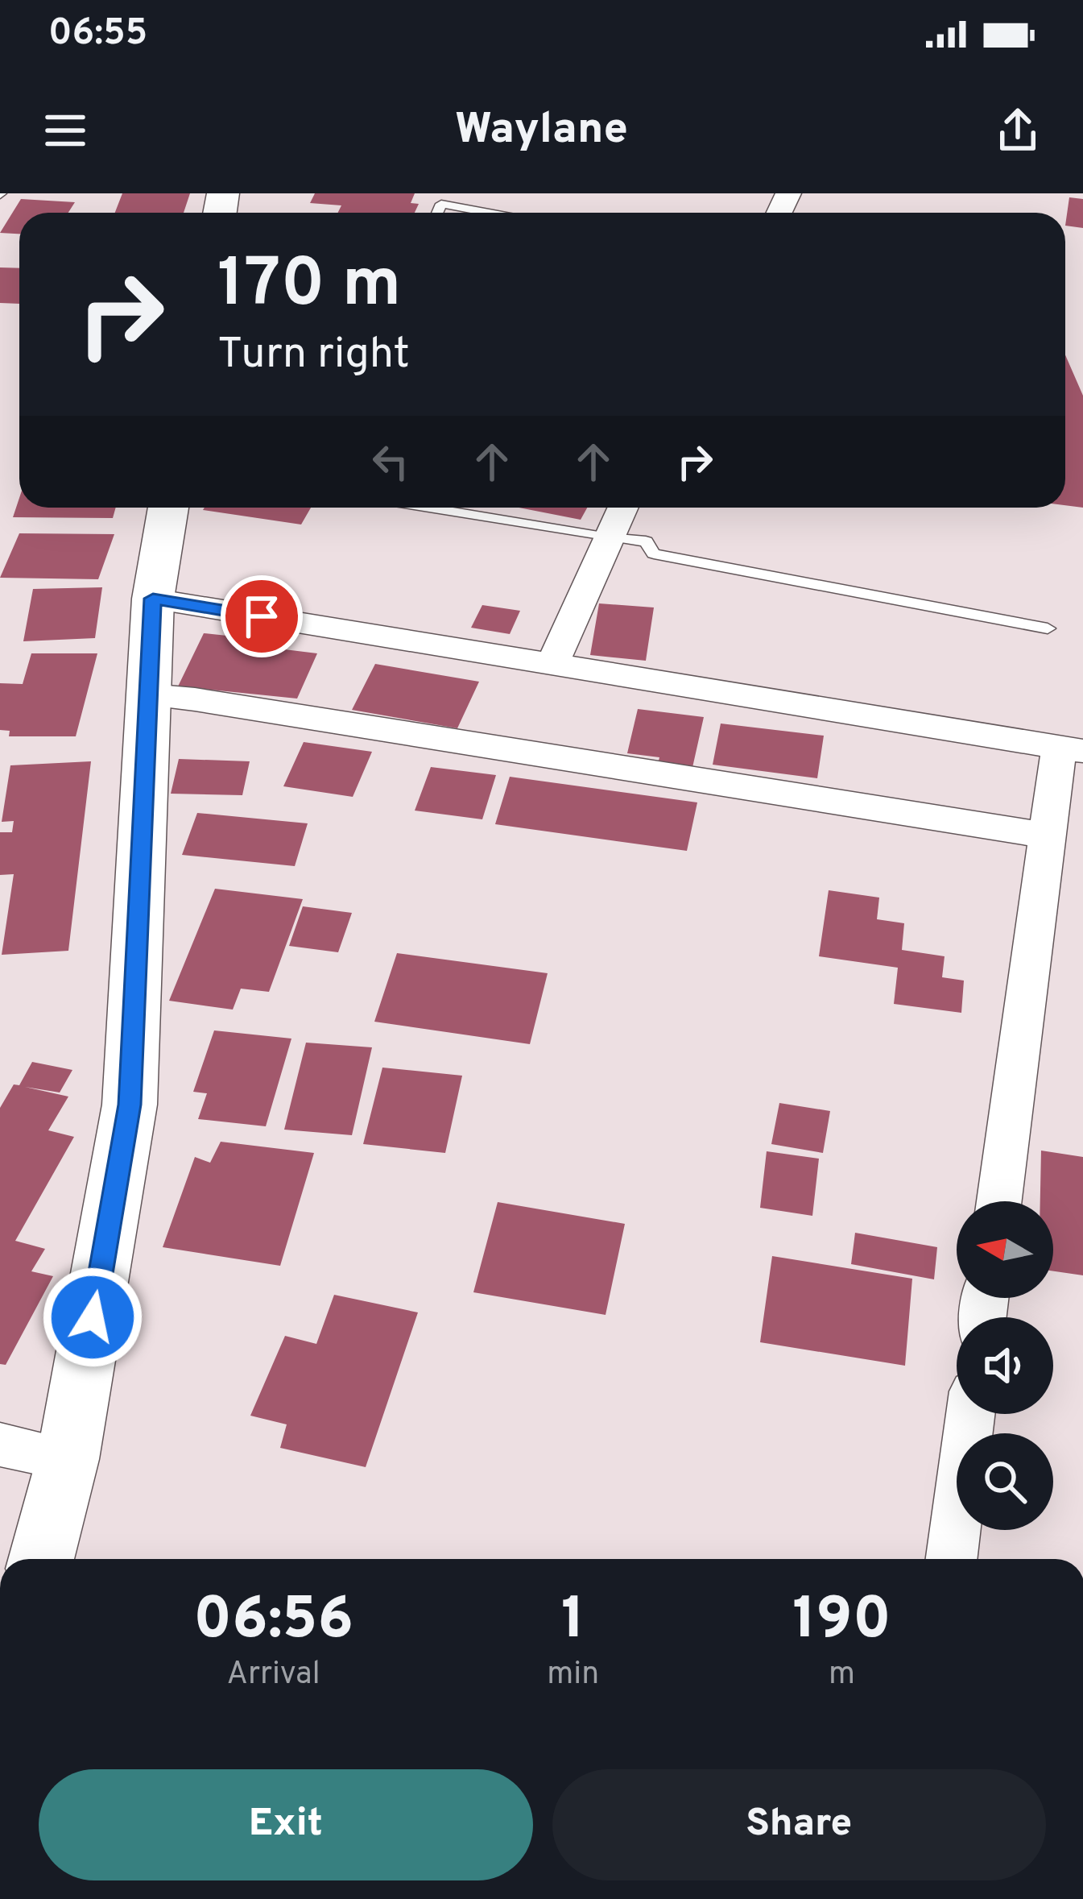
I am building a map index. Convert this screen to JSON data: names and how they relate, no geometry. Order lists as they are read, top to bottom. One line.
{"north":"left","page":{"status":"06:55","header":"Waylane","turn":["170 m","Turn right"],"eta":["06:56","Arrival","1","min","190","m"],"buttons":["Exit","Share"]}}
